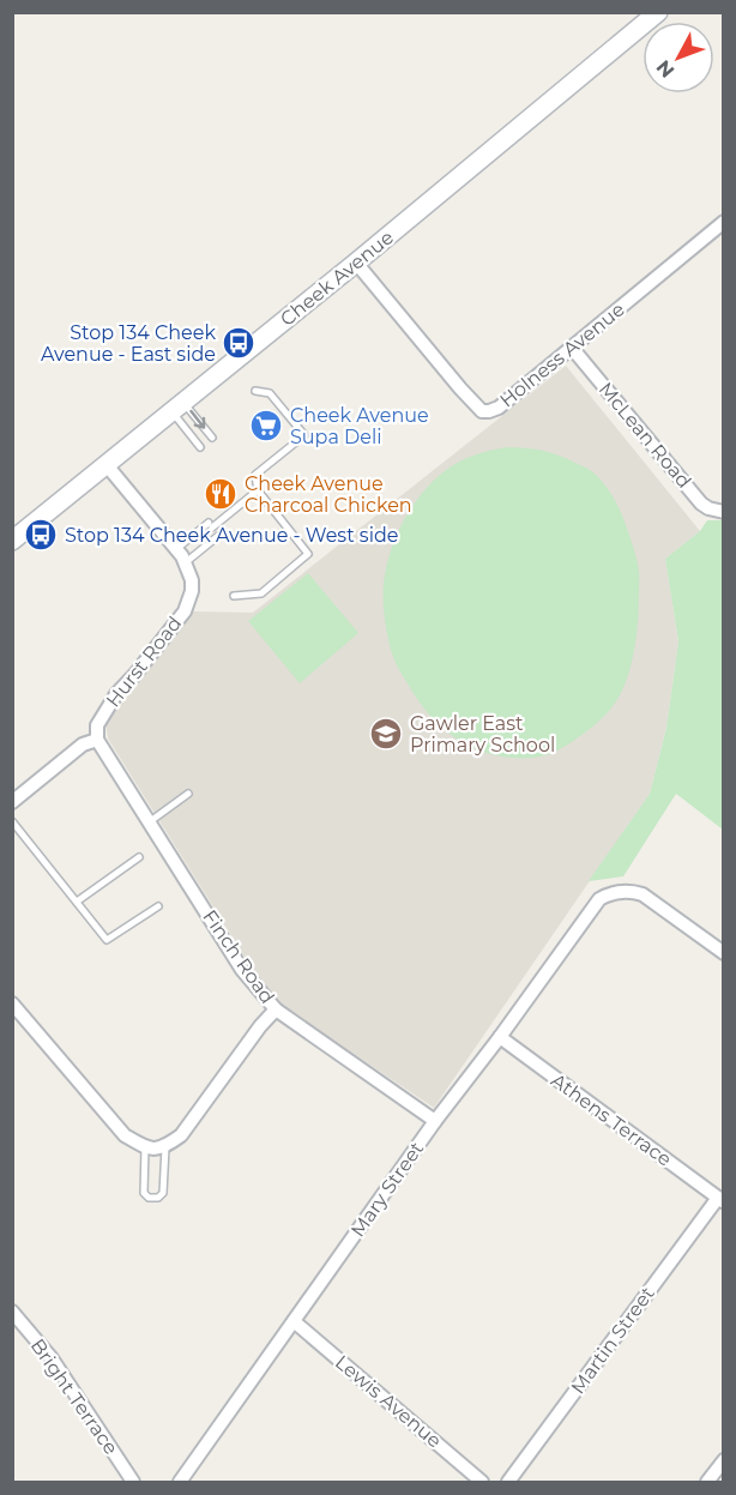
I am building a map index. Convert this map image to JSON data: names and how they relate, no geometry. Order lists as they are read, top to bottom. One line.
{"streets":{"street":["Cheek Avenue","Holness Avenue","McLean Road","Hurst Road","Finch Road","Athens Terrace","Mary Street","Martin Street","Bright Terrace","Lewis Avenue"]},"crossings":[["Cheek Avenue","Holness Avenue"],["Cheek Avenue","Hurst Road"],["Holness Avenue","McLean Road"],["Hurst Road","Finch Road"],["Finch Road","Mary Street"],["Athens Terrace","Mary Street"],["Athens Terrace","Martin Street"],["Mary Street","Lewis Avenue"]],"places":{"bus stop":["Stop 134 Cheek Avenue - East side","Stop 134 Cheek Avenue - West side"],"supermarket":["Cheek Avenue Supa Deli"],"restaurant":["Cheek Avenue Charcoal Chicken"],"school or university":["Gawler East Primary School"]},"north":"bottom left"}
